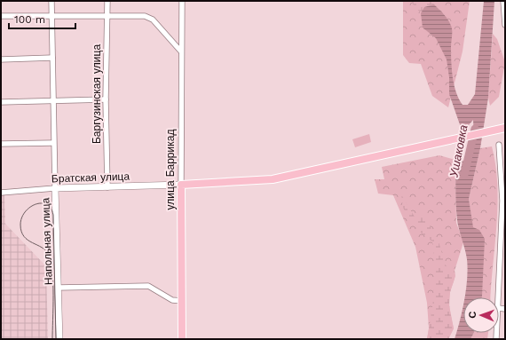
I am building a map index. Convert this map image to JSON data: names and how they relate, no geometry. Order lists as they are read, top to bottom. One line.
{"streets":{"main road":["улица Баррикад"],"street":["Баргузинская улица","Братская улица","Напольная улица"]},"crossings":[["Баргузинская улица","Братская улица"],["улица Баррикад","Братская улица"],["Братская улица","Напольная улица"]],"water":["Ушаковка"],"scale_bar":"100 m","north":"left"}
